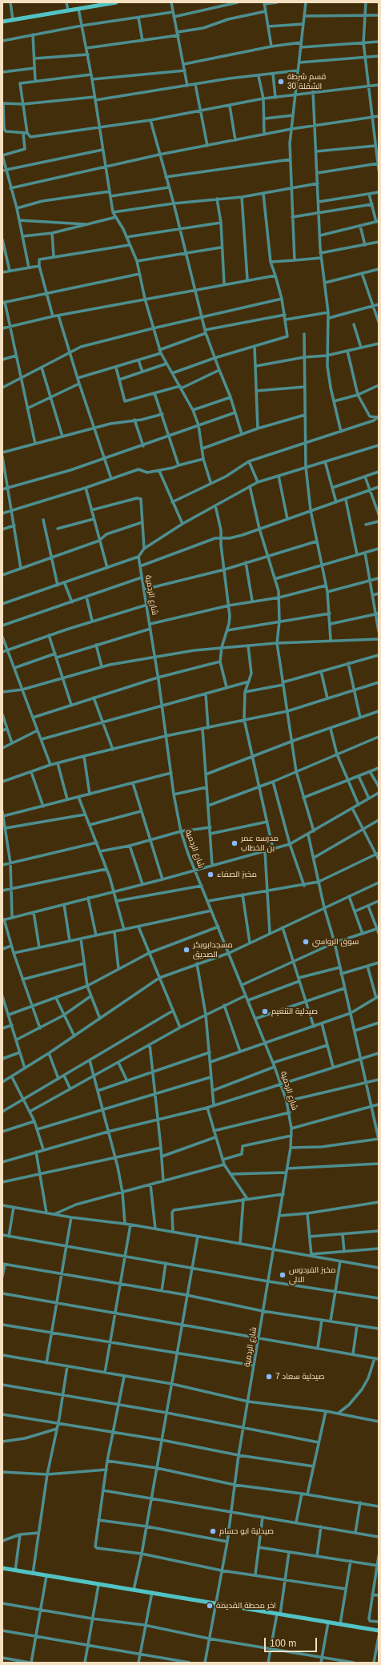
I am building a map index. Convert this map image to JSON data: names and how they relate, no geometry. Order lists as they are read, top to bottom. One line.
{"streets":{"street":["شارع الردمية"]},"places":["قسم شرطة الشقلة 30","مدرسه عمر بن الخطاب","مخبز الصفاء","سوق الرواسي","مسجدابوبكر الصديق","صيدلية التنعيم","مخبز الفردوس الالي","صيدلية سعاد 7","صيدلية ابو حسام","اخر محطة القديمة"],"scale_bar":"100 m"}
